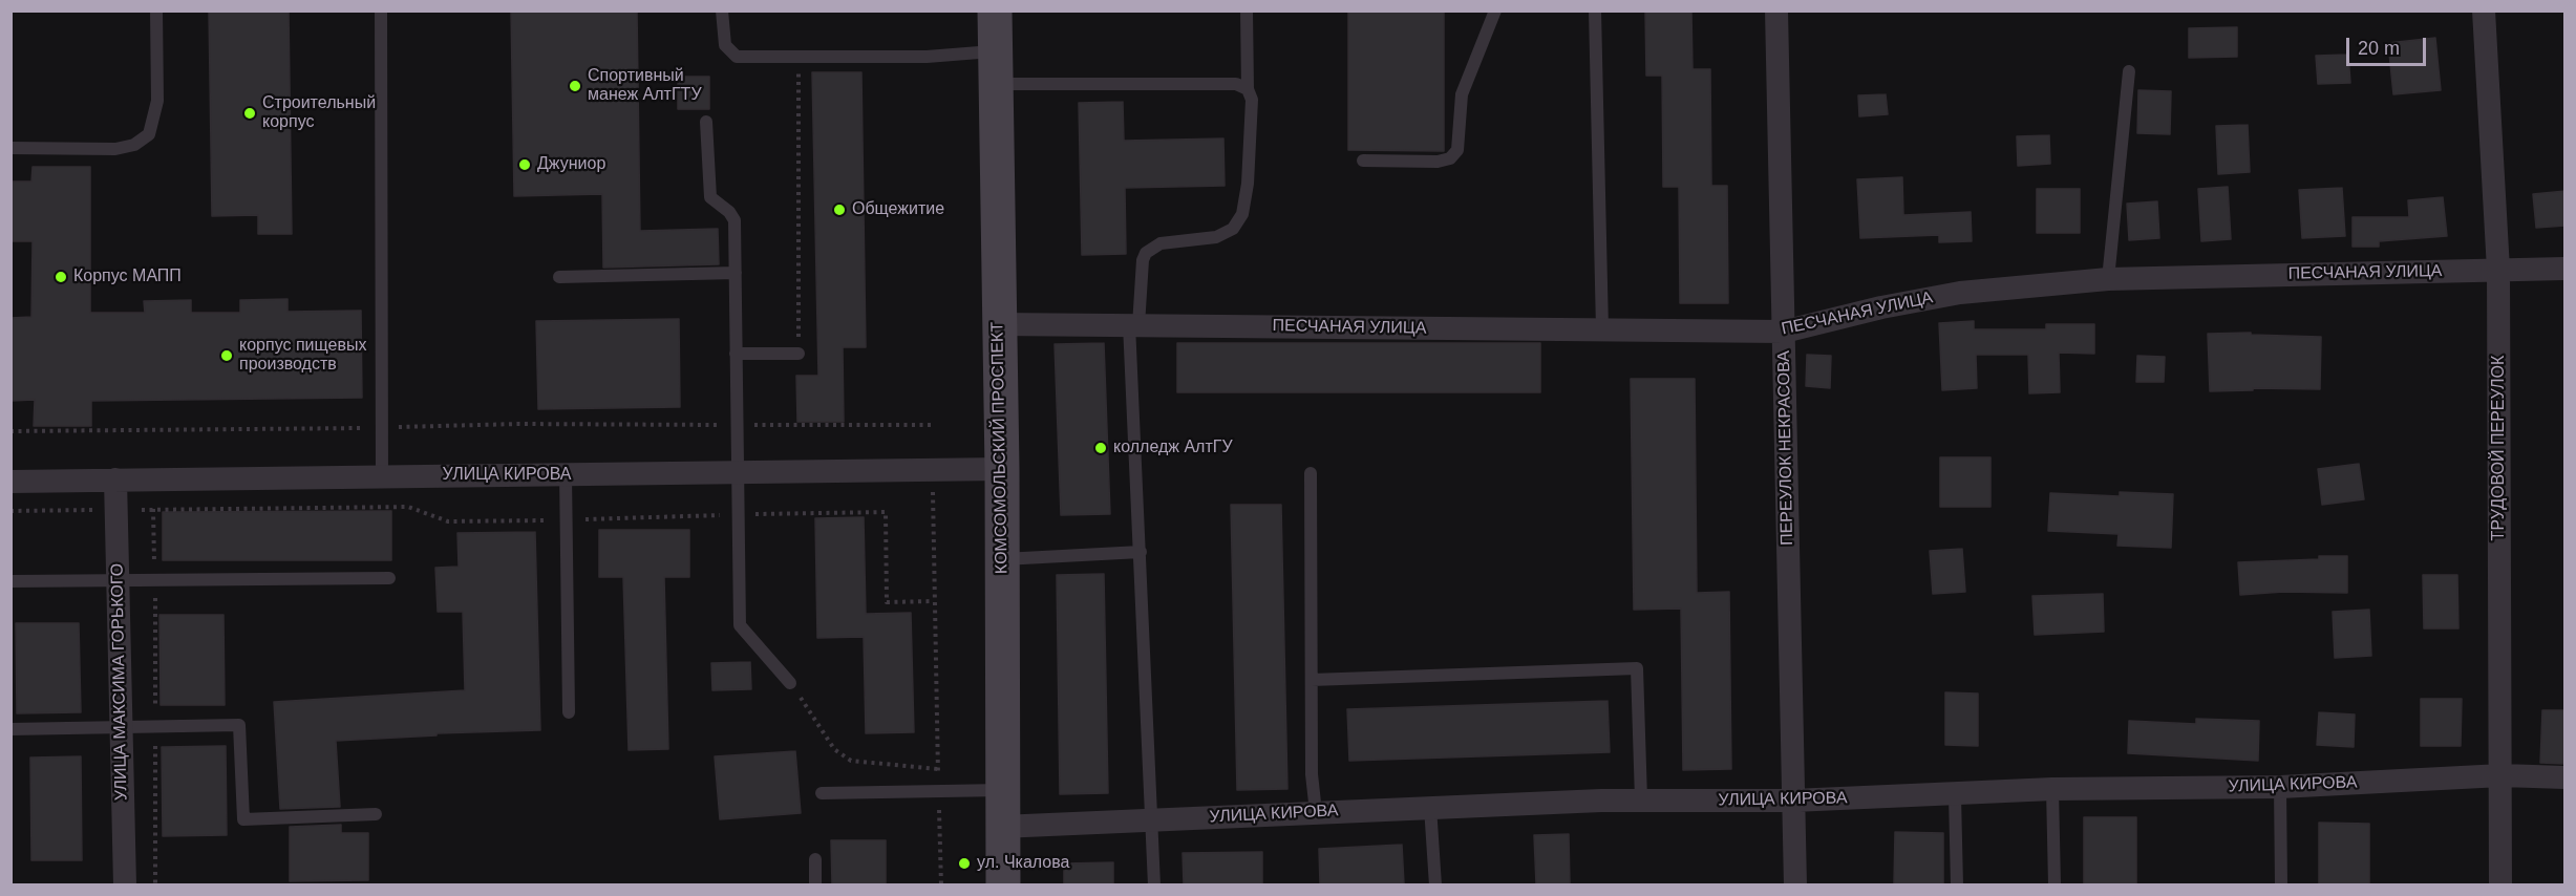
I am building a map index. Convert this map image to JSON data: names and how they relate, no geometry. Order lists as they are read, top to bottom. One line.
{"streets":{"main road":["КОМСОМОЛЬСКИЙ ПРОСПЕКТ"],"street":["ПЕСЧАНАЯ УЛИЦА","ПЕРЕУЛОК НЕКРАСОВА","ТРУДОВОЙ ПЕРЕУЛОК","УЛИЦА КИРОВА","УЛИЦА МАКСИМА ГОРЬКОГО"]},"crossings":[["ПЕСЧАНАЯ УЛИЦА","КОМСОМОЛЬСКИЙ ПРОСПЕКТ"],["ПЕСЧАНАЯ УЛИЦА","ПЕРЕУЛОК НЕКРАСОВА"],["ПЕСЧАНАЯ УЛИЦА","ТРУДОВОЙ ПЕРЕУЛОК"],["КОМСОМОЛЬСКИЙ ПРОСПЕКТ","УЛИЦА КИРОВА"],["ПЕРЕУЛОК НЕКРАСОВА","УЛИЦА КИРОВА"],["ТРУДОВОЙ ПЕРЕУЛОК","УЛИЦА КИРОВА"],["УЛИЦА КИРОВА","УЛИЦА МАКСИМА ГОРЬКОГО"]],"places":["Спортивный манеж АлтГТУ","Строительный корпус","Джуниор","Общежитие","Корпус МАПП","корпус пищевых производств","колледж АлтГУ","ул. Чкалова"],"scale_bar":"20 m"}
